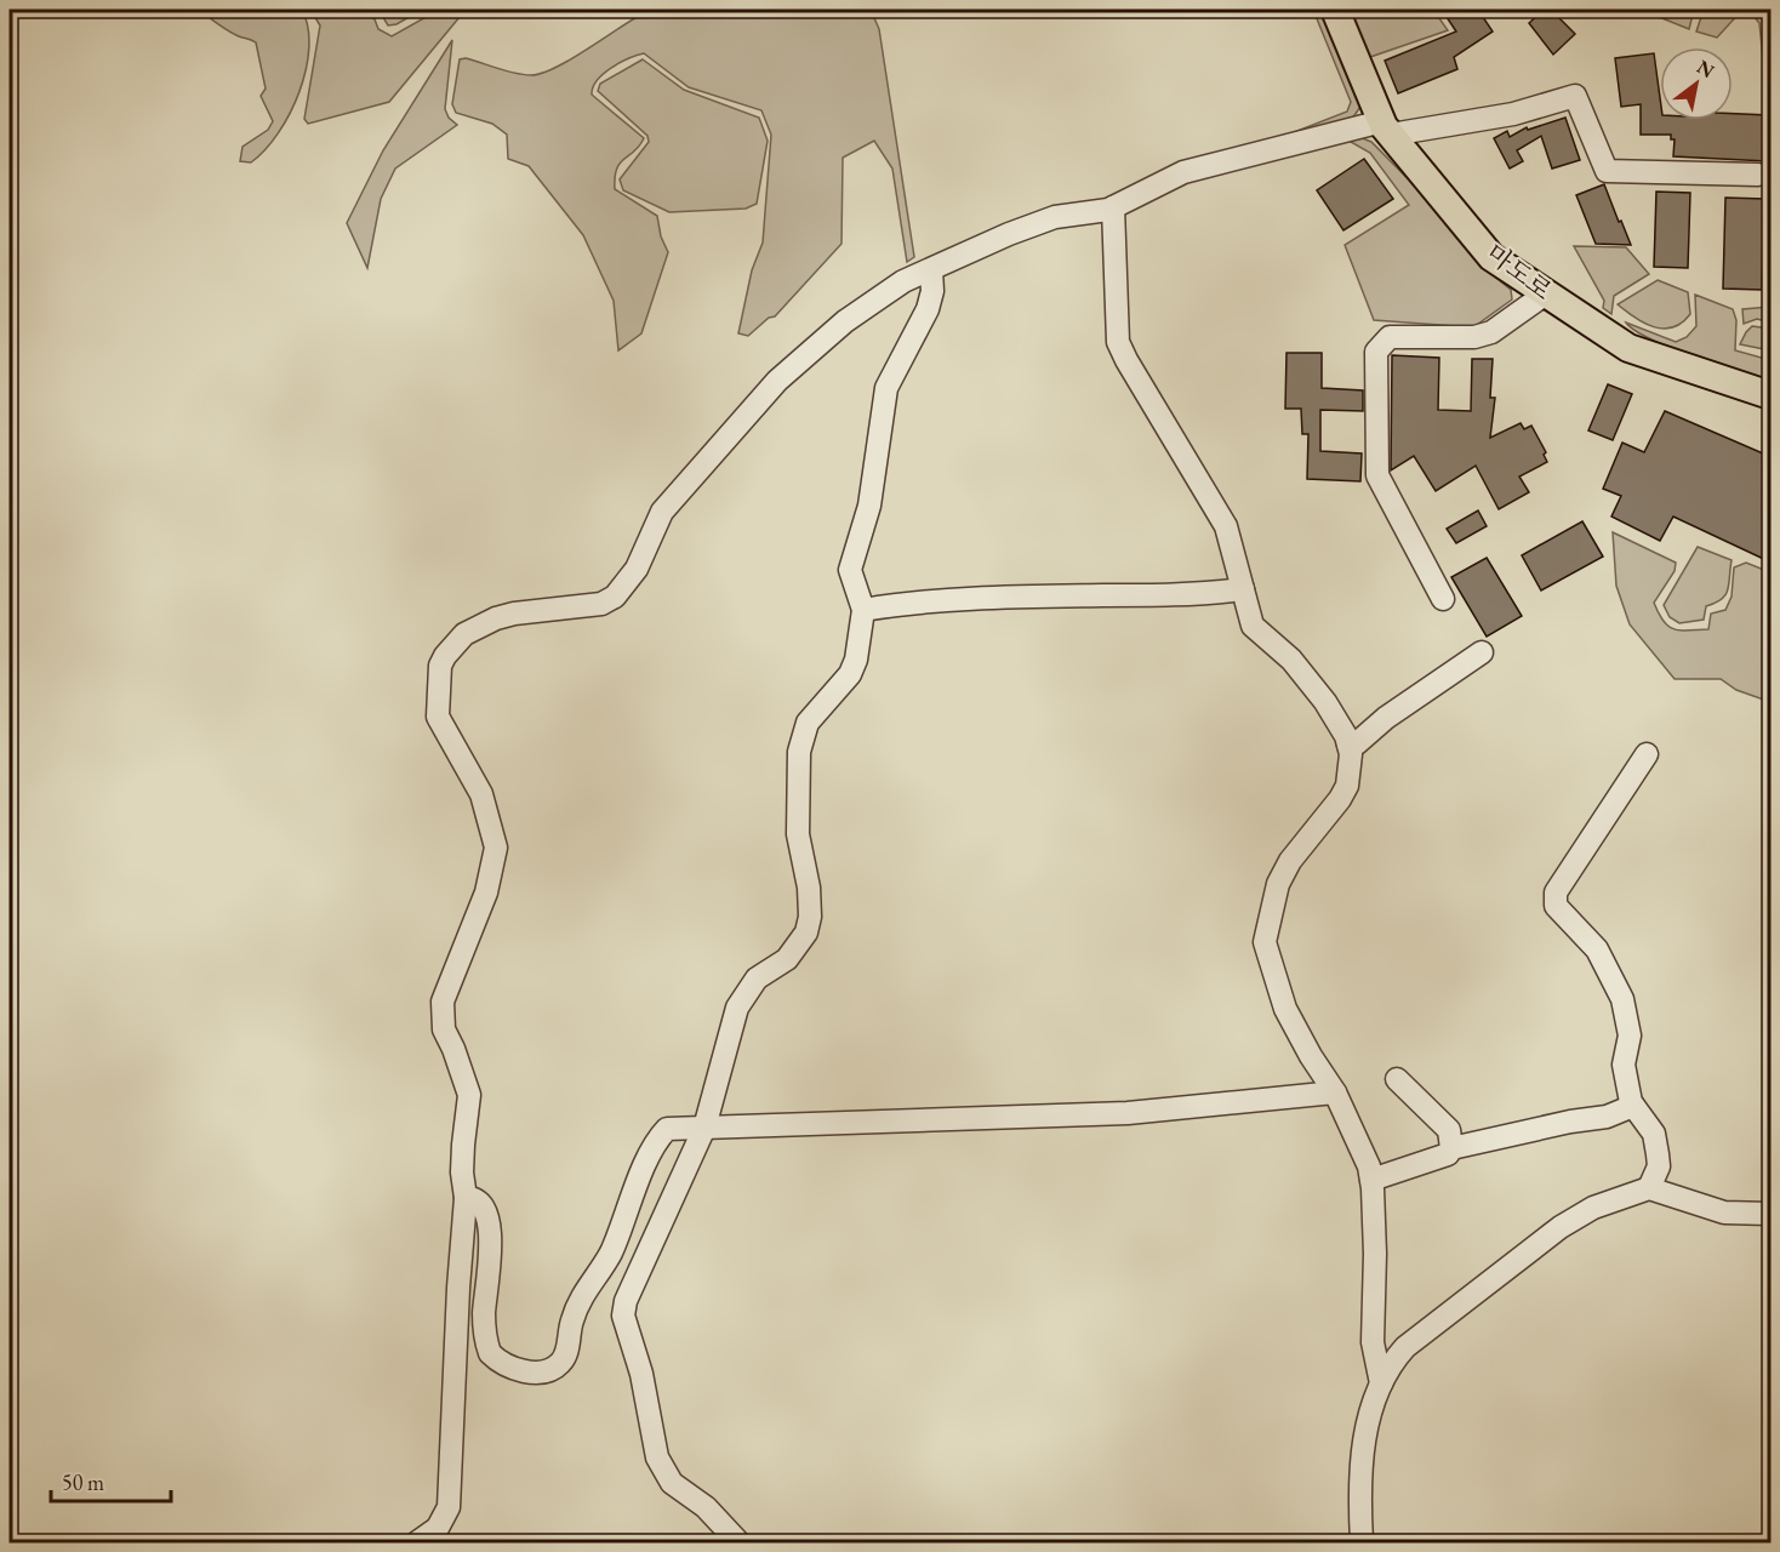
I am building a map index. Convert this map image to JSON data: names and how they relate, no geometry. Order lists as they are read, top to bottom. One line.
{"streets":{"main road":["마도로"]},"scale_bar":"50 m","north":"top right"}
